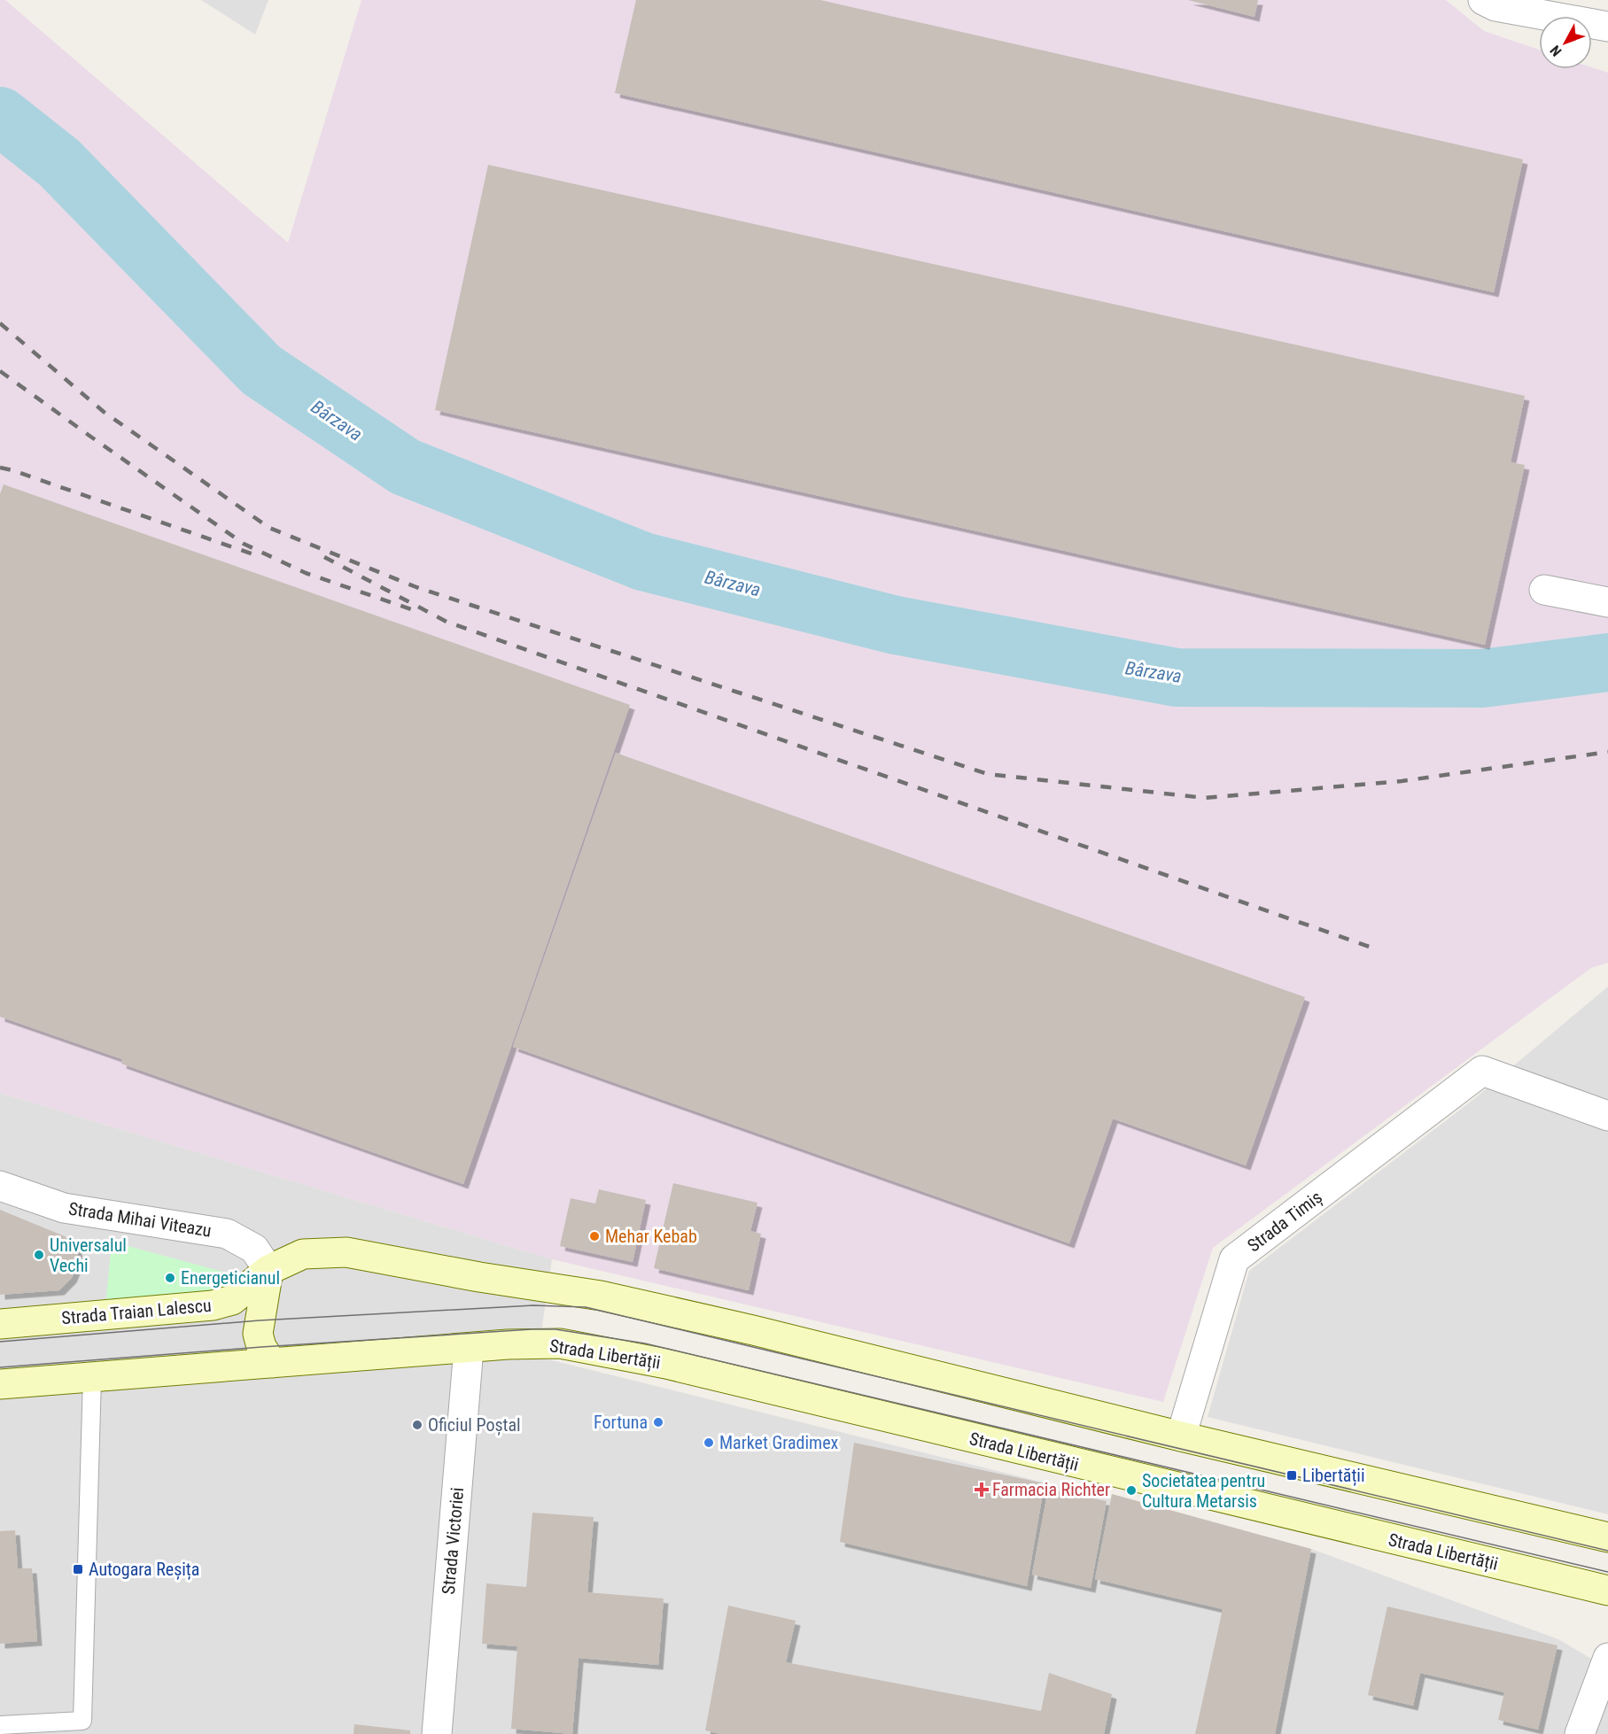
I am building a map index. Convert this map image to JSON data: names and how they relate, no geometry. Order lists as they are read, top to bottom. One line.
{"streets":{"main road":["Strada Traian Lalescu","Strada Libertății"],"street":["Strada Mihai Viteazu","Strada Timiș","Strada Victoriei"]},"crossings":[["Strada Mihai Viteazu","Strada Traian Lalescu"],["Strada Timiș","Strada Traian Lalescu"],["Strada Libertății","Strada Victoriei"]],"water":["Bârzava"],"places":{"other":["Mehar Kebab","Universalul Vechi","Energeticianul","Fortuna","Oficiul Poștal","Market Gradimex","Societatea pentru Cultura Metarsis"],"transit":["Libertății","Autogara Reșița"],"health":["Farmacia Richter"]},"north":"bottom left"}
